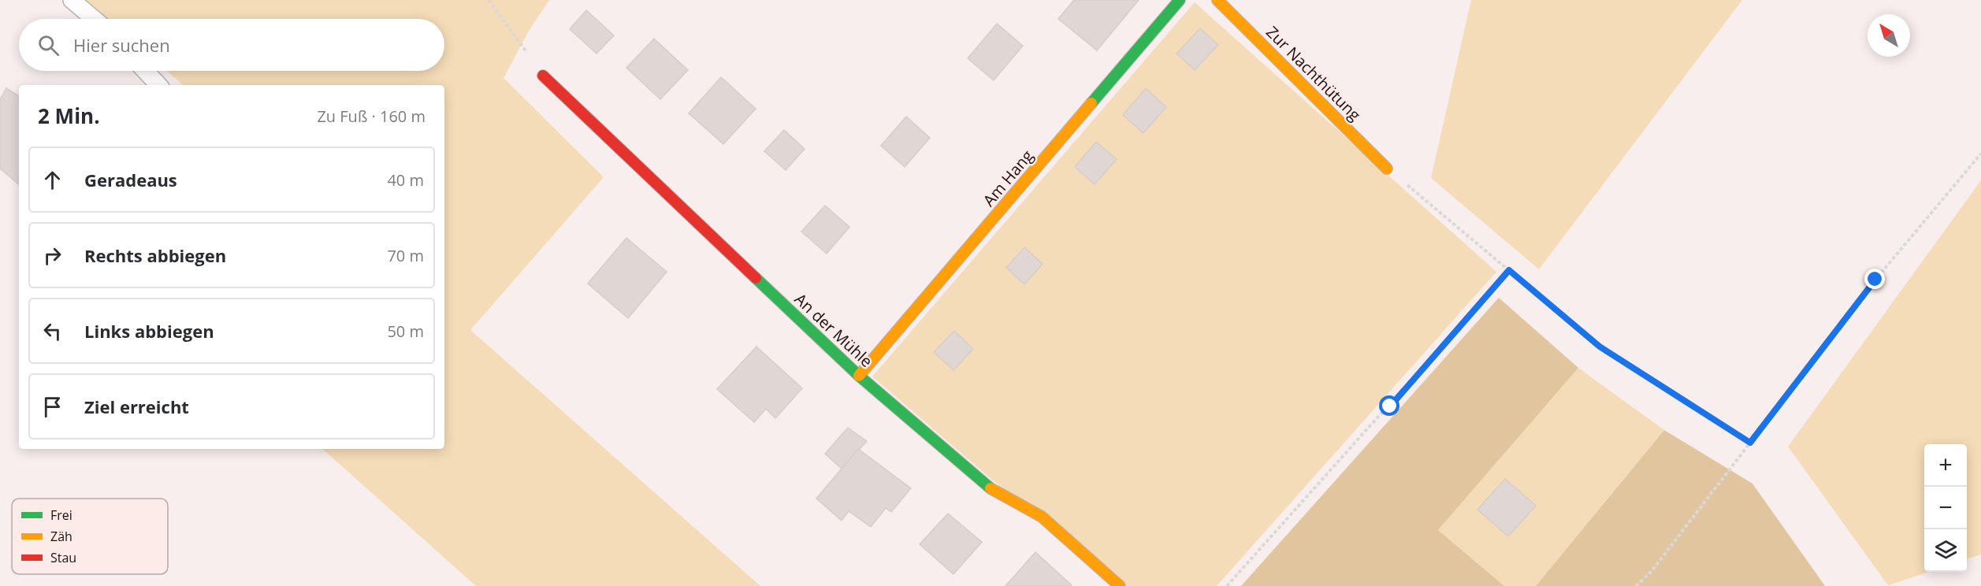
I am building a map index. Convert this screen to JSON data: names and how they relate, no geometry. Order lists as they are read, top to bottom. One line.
{"streets":{"street":["Zur Nachthütung","Am Hang","An der Mühle"]},"crossings":[["Am Hang","An der Mühle"]],"legend":["Frei","Zäh","Stau"],"north":"top left","page":{"search":"Hier suchen","heading":["2 Min.","Zu Fuß · 160 m"],"list":[["Geradeaus","40 m"],["Rechts abbiegen","70 m"],["Links abbiegen","50 m"],"Ziel erreicht"],"map_buttons":["+","−"]}}
